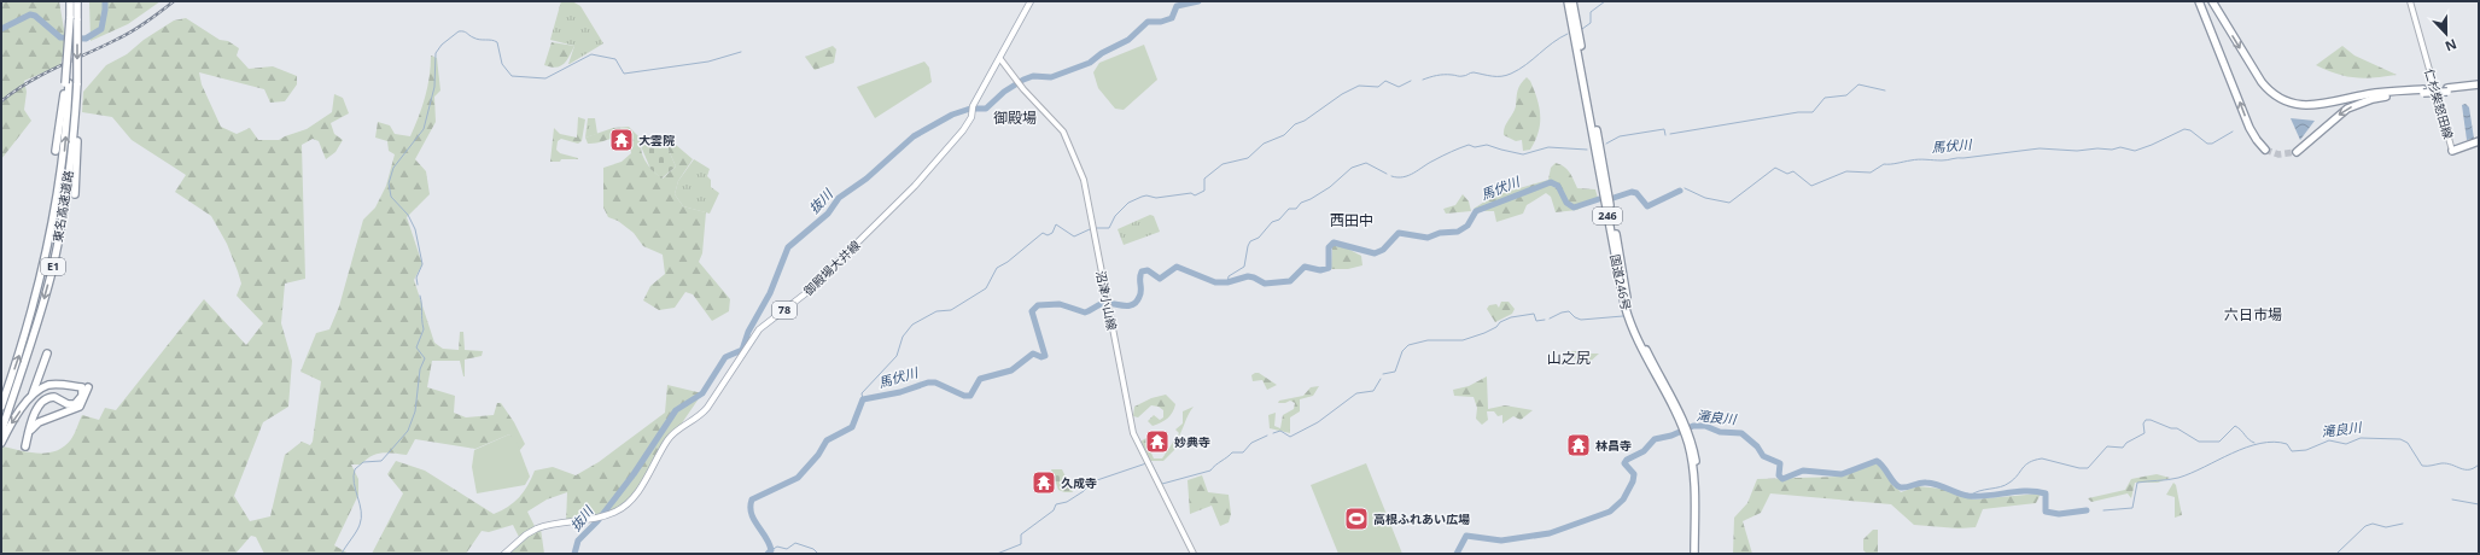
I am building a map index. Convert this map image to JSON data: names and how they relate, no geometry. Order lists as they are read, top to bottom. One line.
{"streets":{"highway":["東名高速道路","246","E1","国道246号"],"main road":["仁杉柴怒田線","御殿場大井線","沼津小山線","78"]},"crossings":[["御殿場大井線","沼津小山線"]],"districts":["御殿場","西田中","六日市場","山之尻"],"water":["馬伏川","抜川","滝良川"],"places":{"temple":["大雲院","妙典寺","林昌寺","久成寺"],"sports":["高根ふれあい広場"]},"north":"bottom"}
